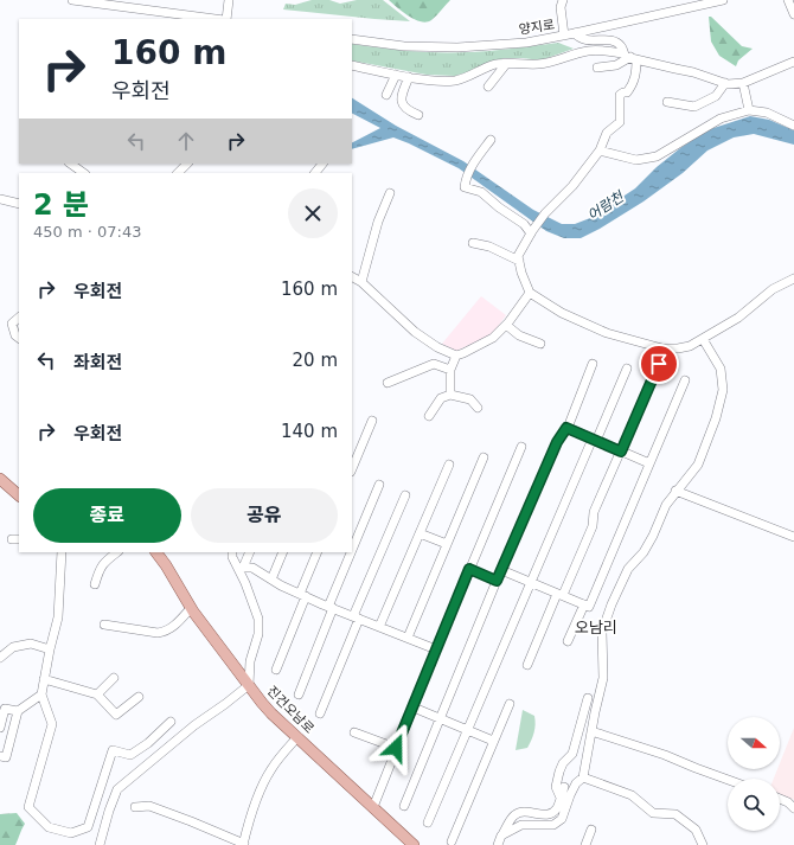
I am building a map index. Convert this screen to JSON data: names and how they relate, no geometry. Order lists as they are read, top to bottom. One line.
{"streets":{"main road":["진건오남로"],"street":["양지로"]},"districts":["오남리"],"water":["어람천"],"north":"right","page":{"turn":["160 m","우회전"],"heading":["2 분","450 m · 07:43"],"list":[{"name":"우회전","value":"160 m"},{"name":"좌회전","value":"20 m"},{"name":"우회전","value":"140 m"}],"buttons":["종료","공유"]}}
